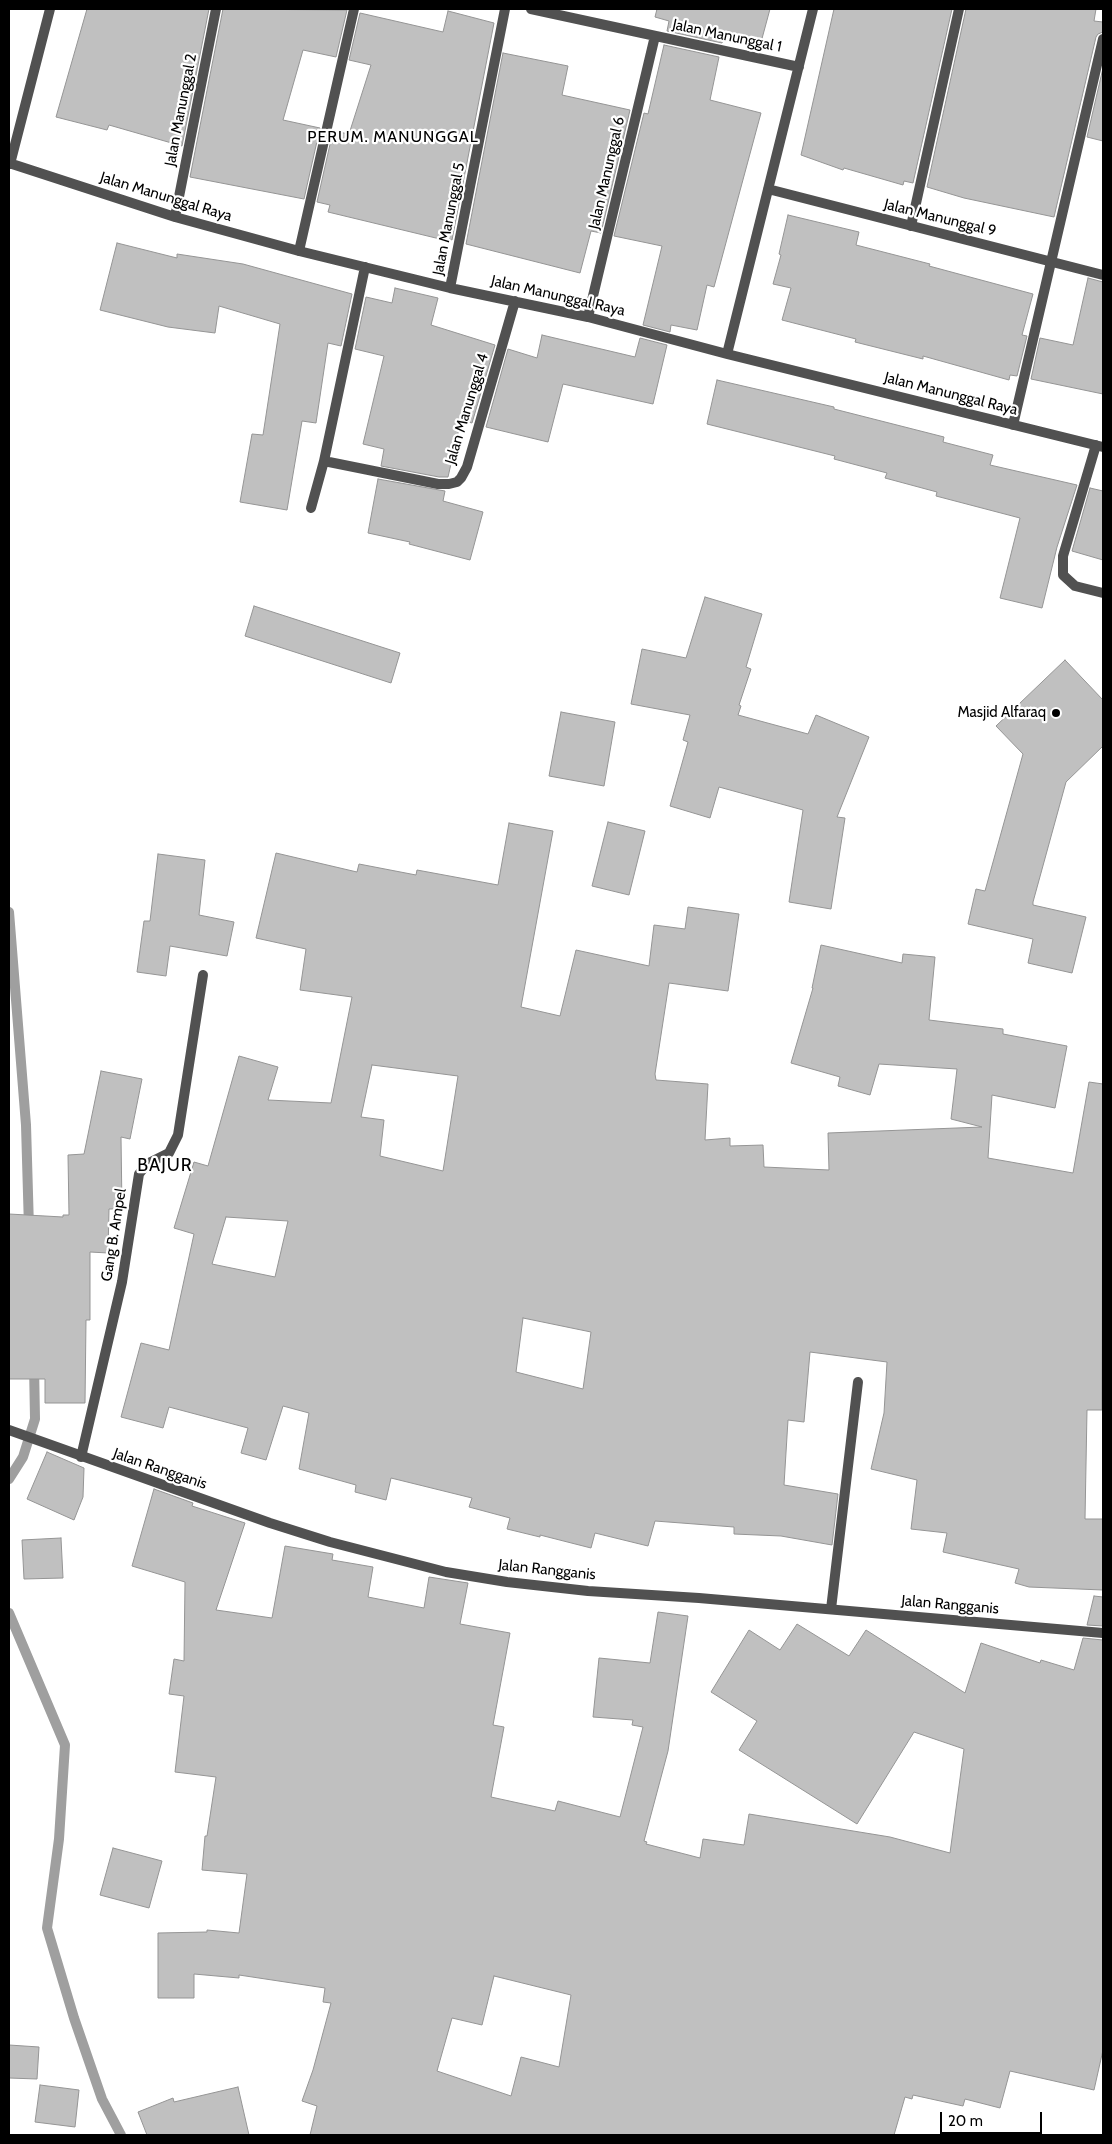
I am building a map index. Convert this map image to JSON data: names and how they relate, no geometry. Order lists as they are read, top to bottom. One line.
{"streets":{"street":["Jalan Manunggal 1","Jalan Manunggal 2","Jalan Manunggal 6","Jalan Manunggal Raya","Jalan Manunggal 9","Jalan Manunggal 5","Jalan Manunggal 4","Gang B. Ampel","Jalan Rangganis"]},"crossings":[["Jalan Manunggal 1","Jalan Manunggal 6"],["Jalan Manunggal 2","Jalan Manunggal Raya"],["Jalan Manunggal 6","Jalan Manunggal Raya"],["Jalan Manunggal Raya","Jalan Manunggal 5"],["Jalan Manunggal Raya","Jalan Manunggal 4"],["Gang B. Ampel","Jalan Rangganis"]],"districts":["PERUM. MANUNGGAL","BAJUR"],"places":["Masjid Alfaraq"],"scale_bar":"20 m"}
